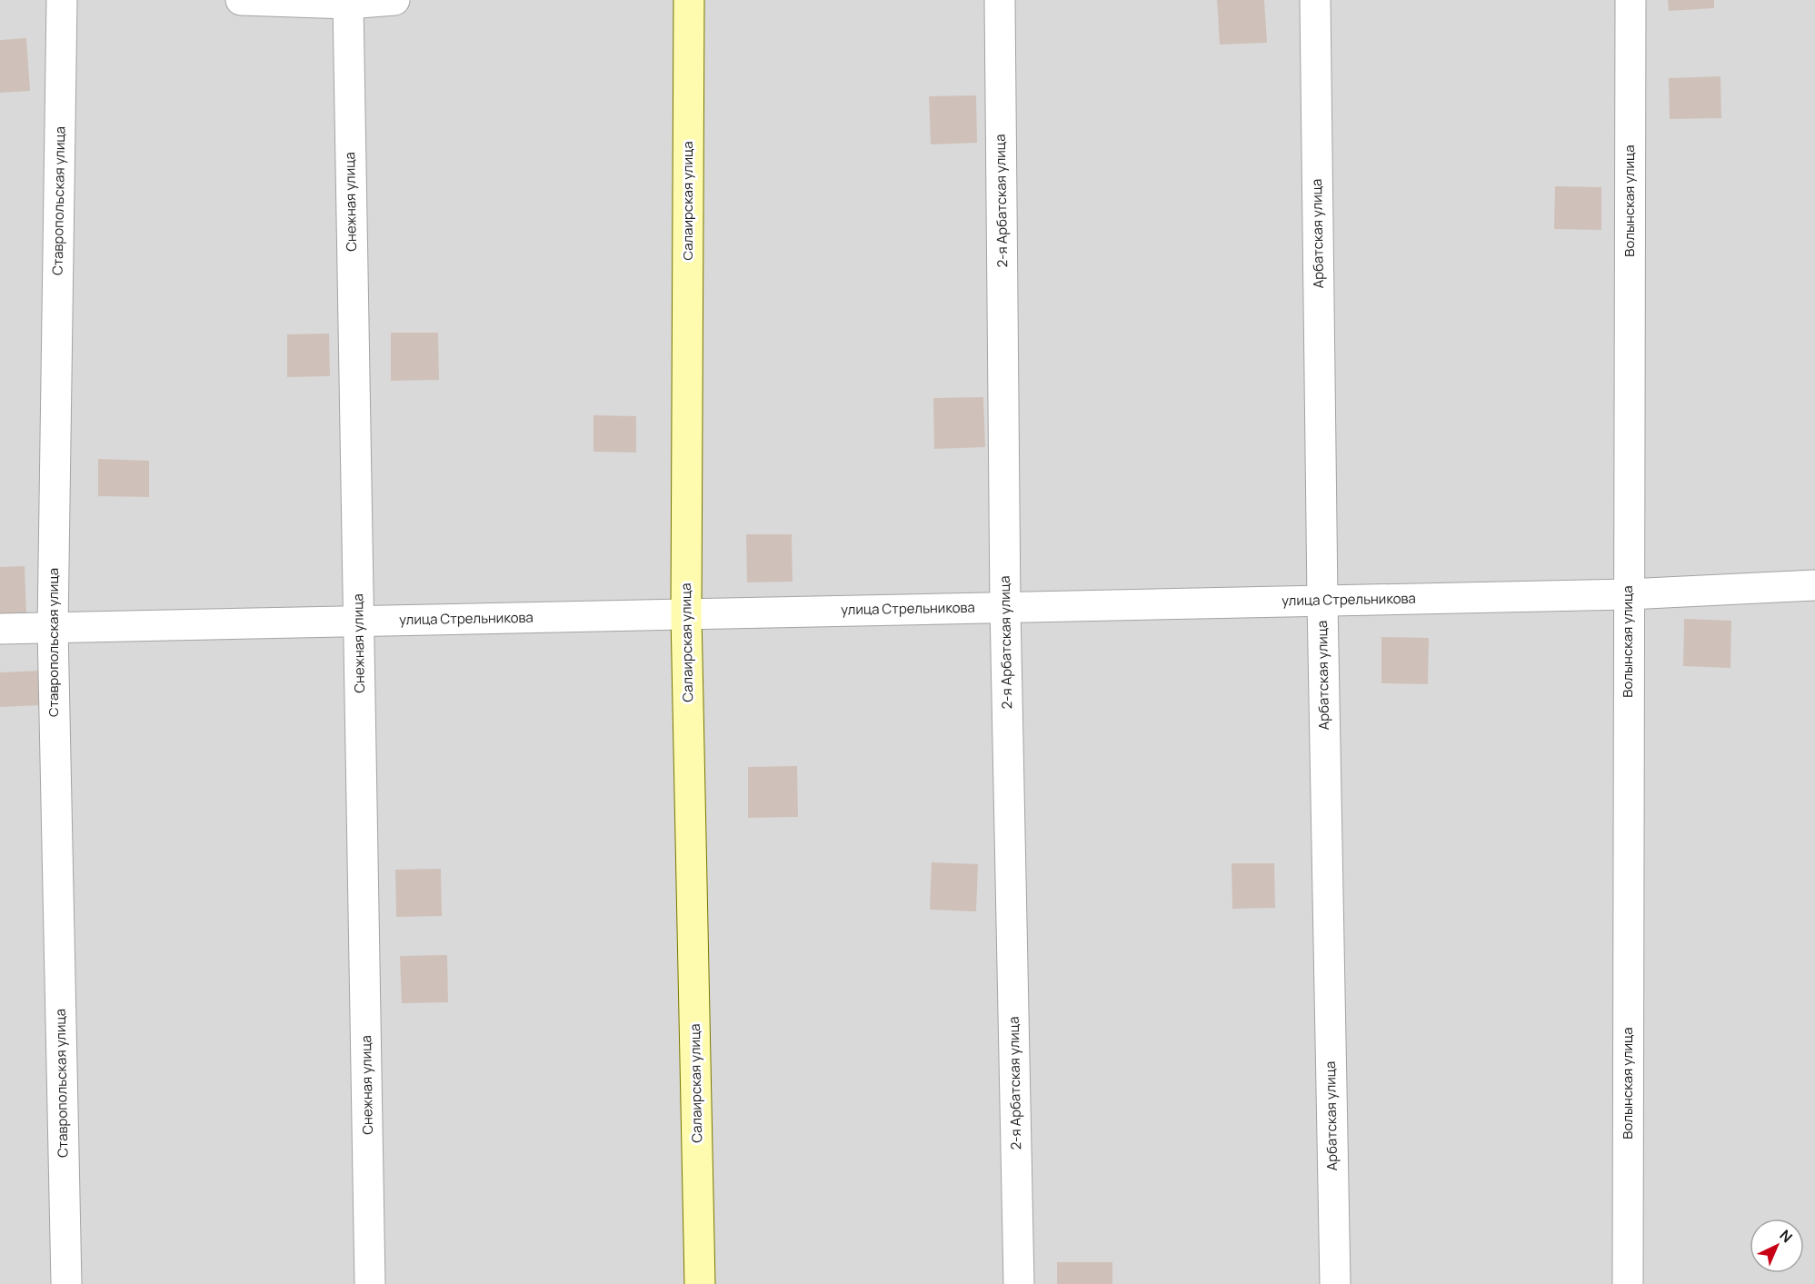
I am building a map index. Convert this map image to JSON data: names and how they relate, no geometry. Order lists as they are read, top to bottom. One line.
{"streets":{"street":["Ставропольская улица","Салаирская улица","2-я Арбатская улица","Волынская улица","Снежная улица","Арбатская улица","улица Стрельникова"]},"crossings":[["Ставропольская улица","улица Стрельникова"],["Салаирская улица","улица Стрельникова"],["2-я Арбатская улица","улица Стрельникова"],["Волынская улица","улица Стрельникова"],["Снежная улица","улица Стрельникова"],["Арбатская улица","улица Стрельникова"]],"north":"top right"}
